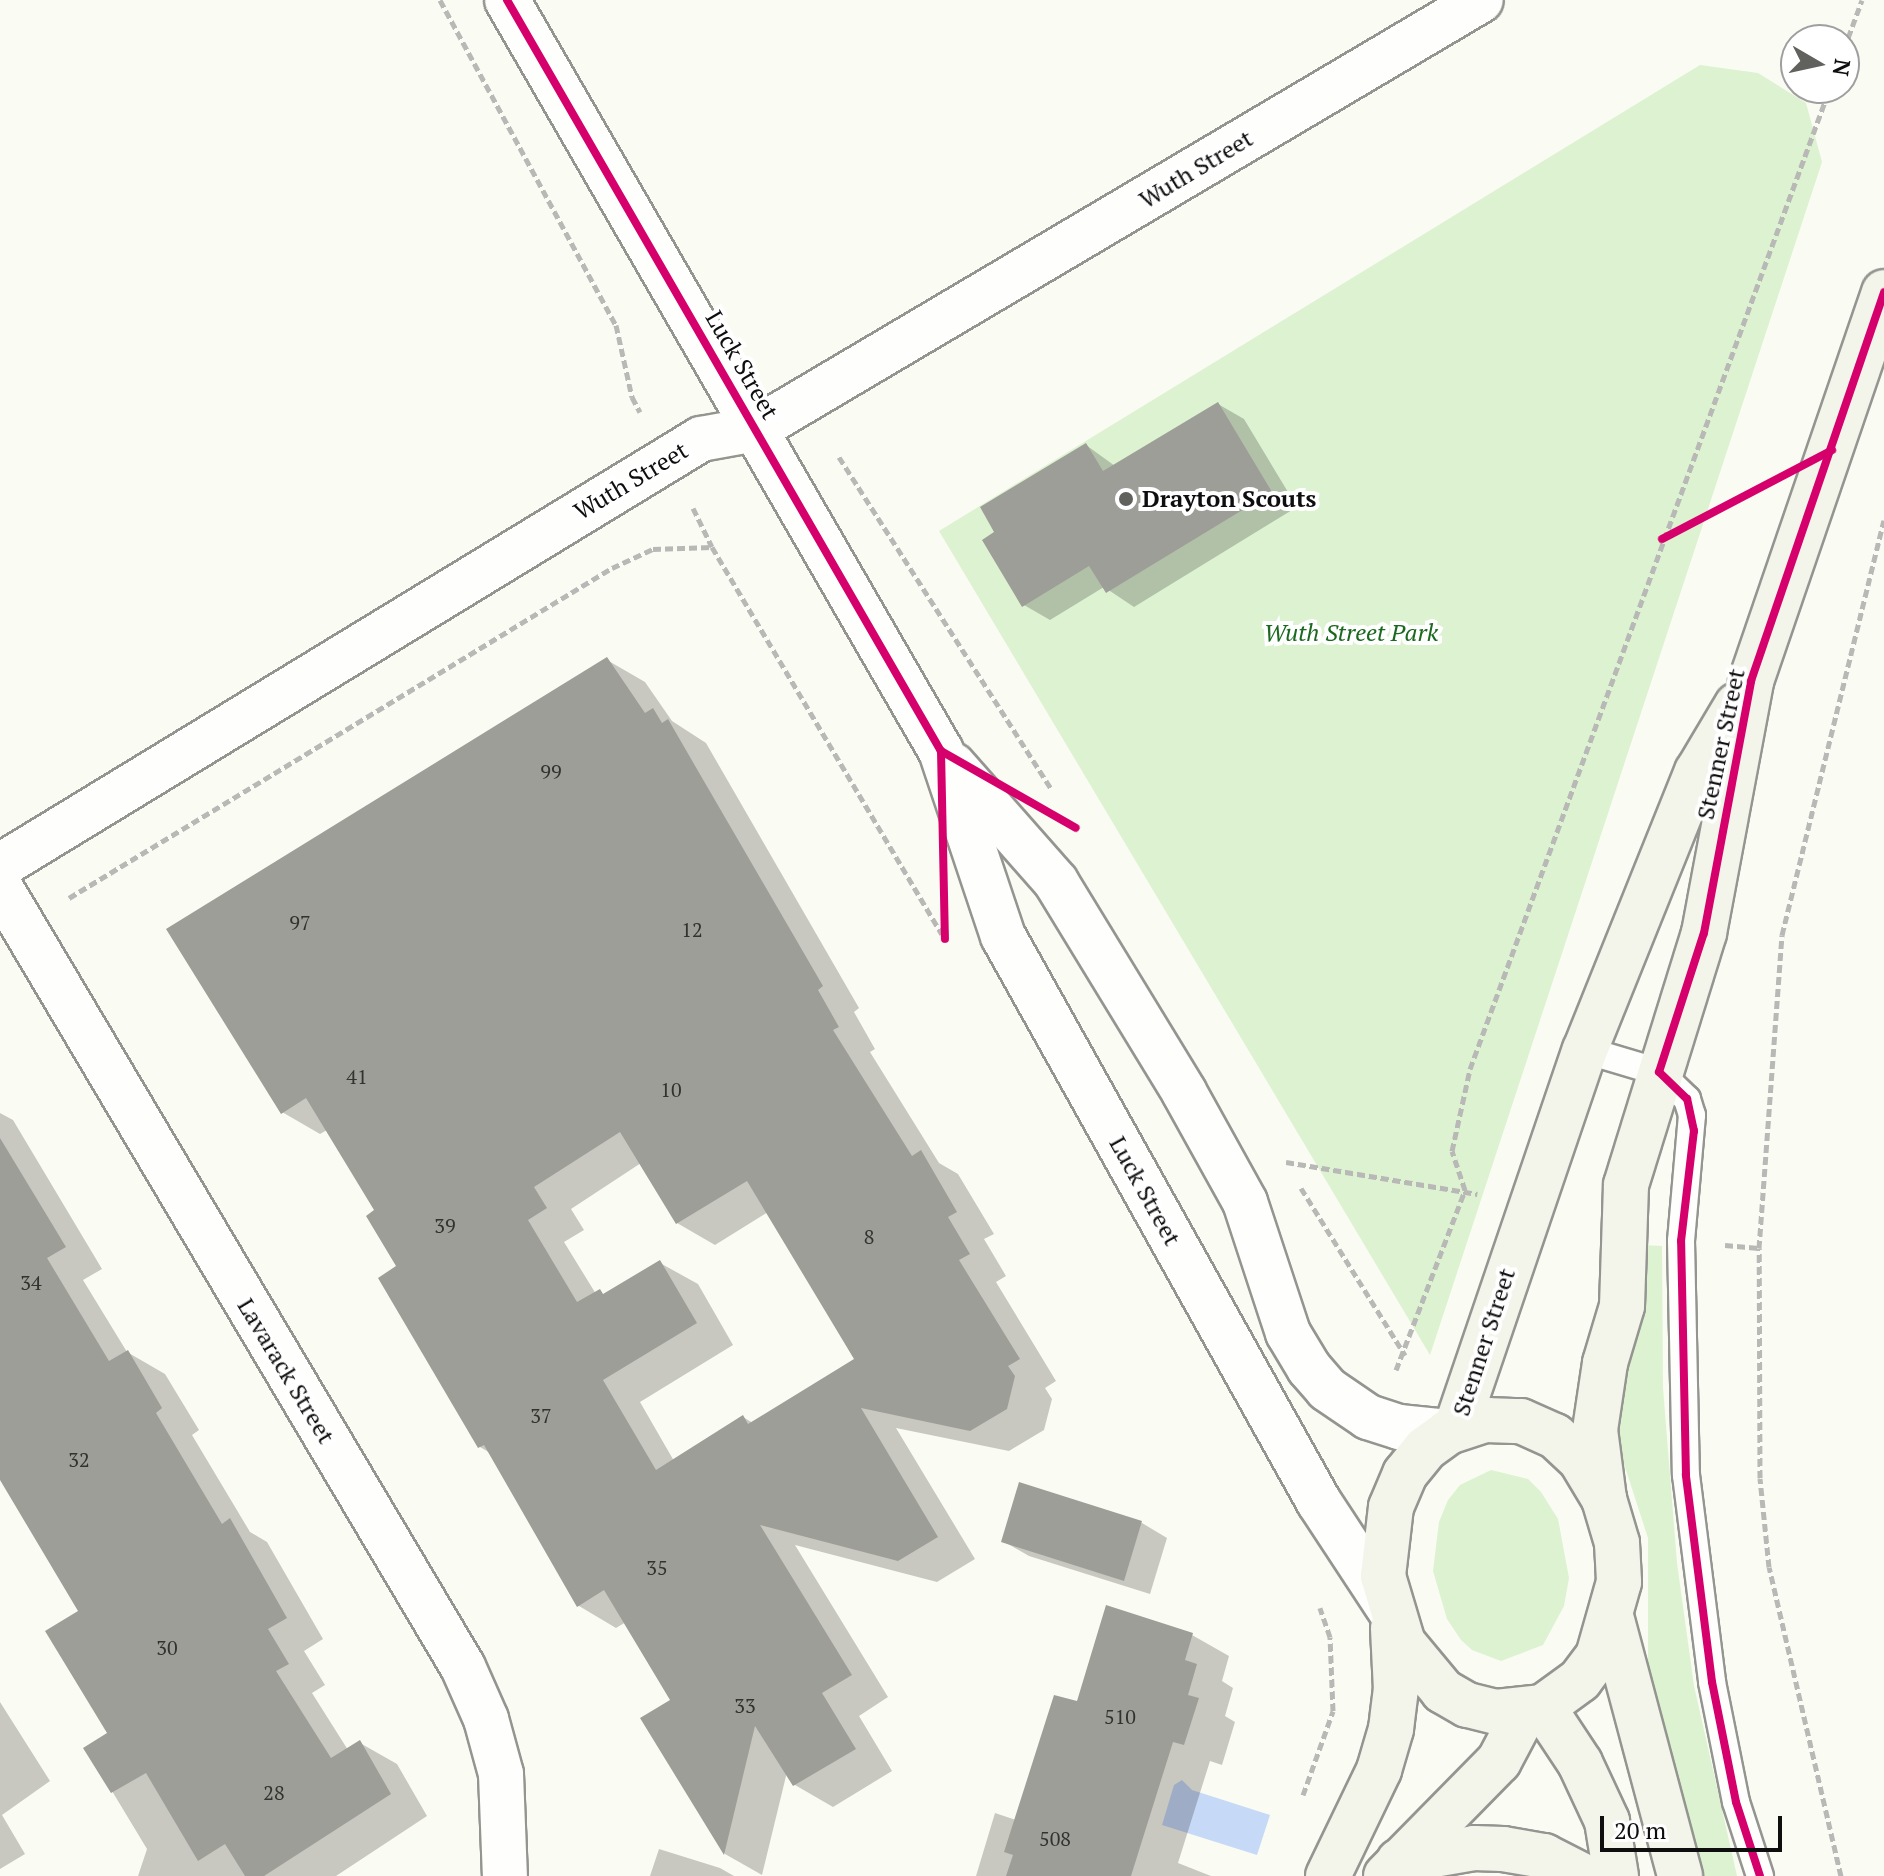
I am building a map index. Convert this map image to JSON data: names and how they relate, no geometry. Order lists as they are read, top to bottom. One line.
{"streets":{"main road":["Stenner Street"],"street":["Wuth Street","Luck Street","Lavarack Street"]},"crossings":[["Wuth Street","Luck Street"],["Luck Street","Stenner Street"]],"parks":["Wuth Street Park"],"places":["Drayton Scouts"],"house_numbers":["99","97","12","41","10","39","8","34","37","32","35","30","33","510","28","508"],"scale_bar":"20 m","north":"right"}
